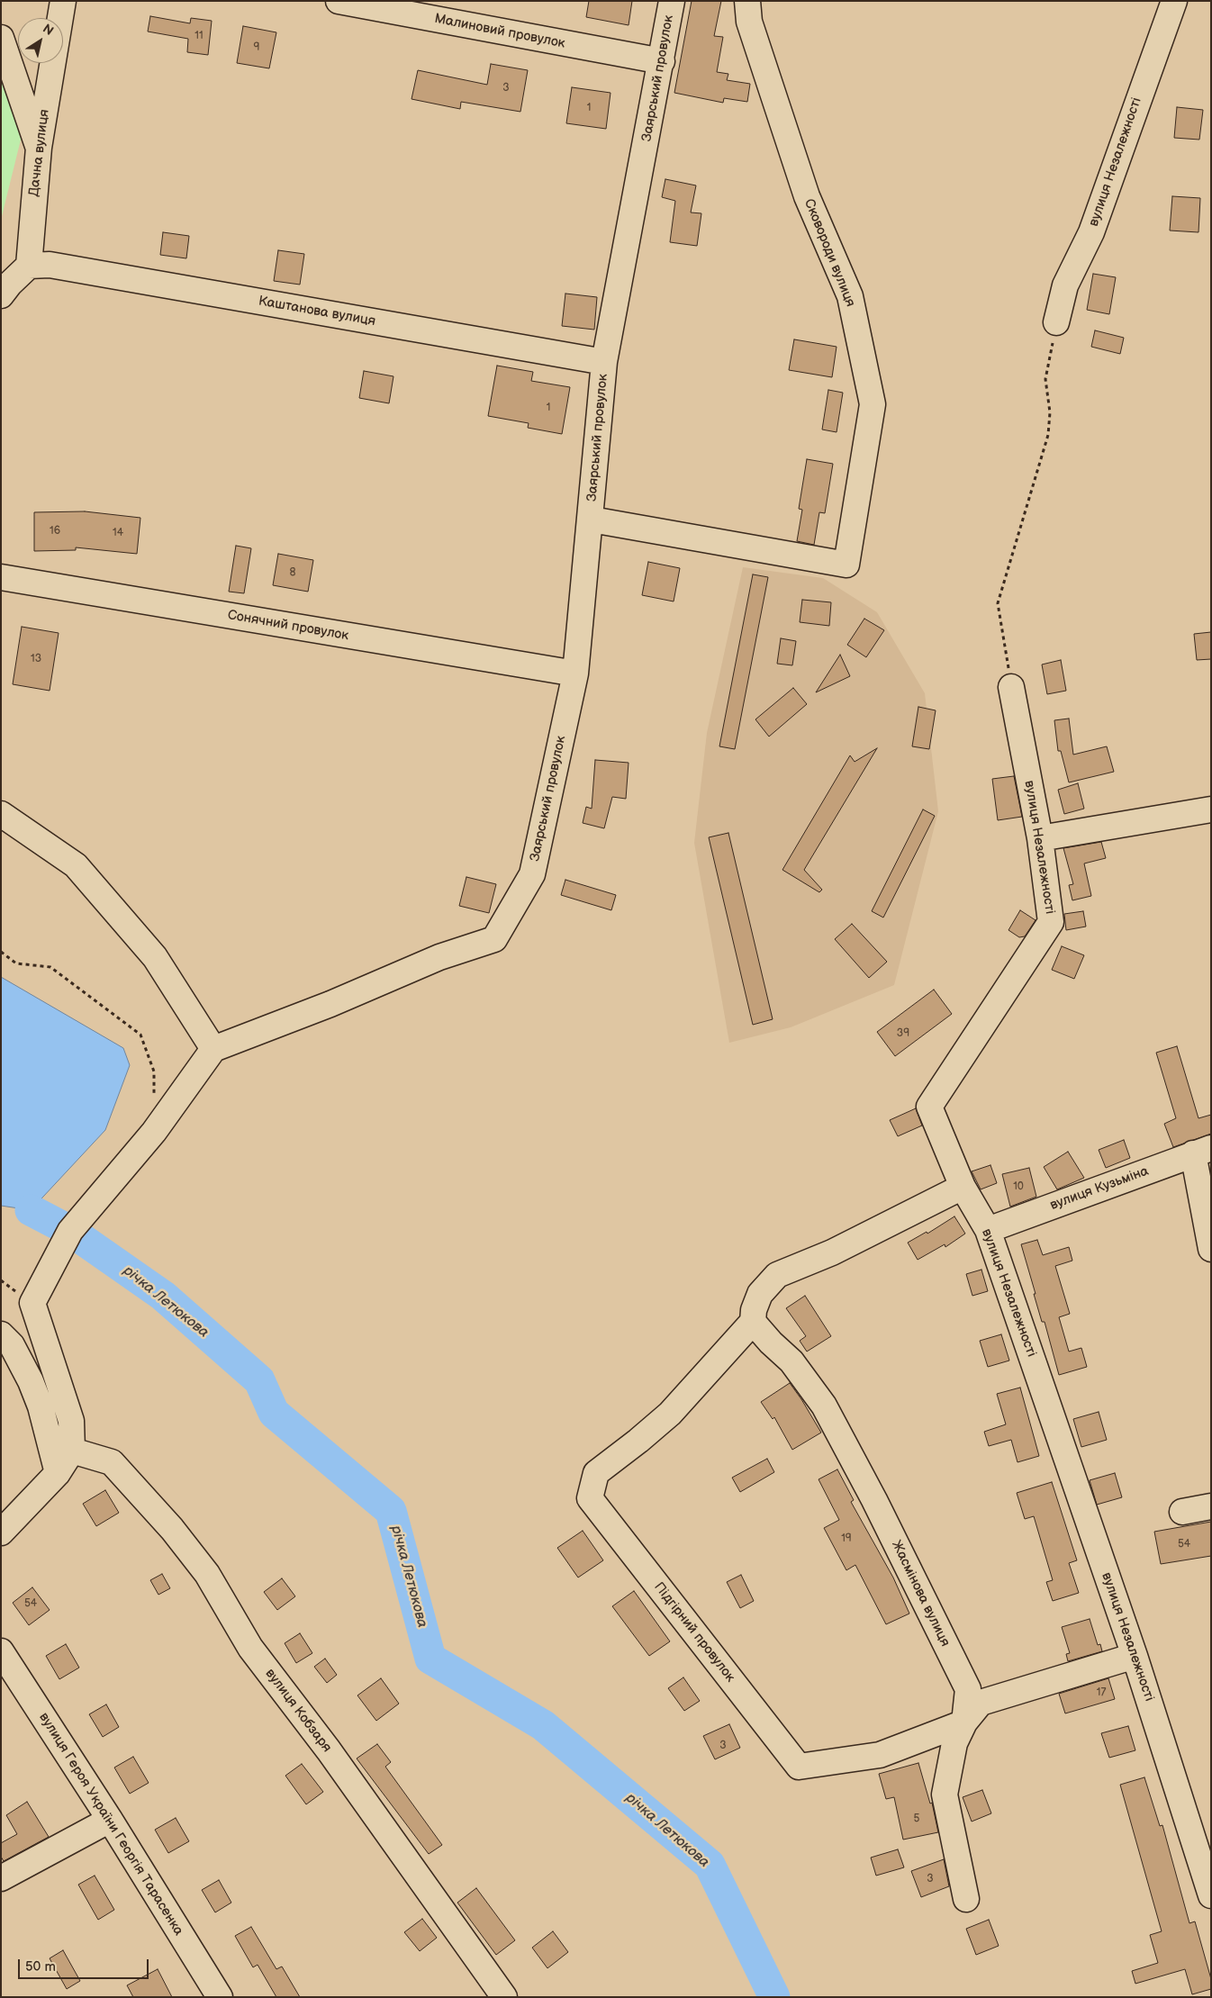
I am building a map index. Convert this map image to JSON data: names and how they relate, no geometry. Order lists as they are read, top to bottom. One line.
{"streets":{"street":["Малиновий провулок","Заярський провулок","Дачна вулиця","вулиця Незалежності","Сковороди вулиця","Каштанова вулиця","Сонячний провулок","вулиця Кузьміна","Жасмінова вулиця","Підгірний провулок","вулиця Кобзаря","вулиця Героя України Георгія Тарасенка"]},"crossings":[["Малиновий провулок","Заярський провулок"],["Заярський провулок","Сковороди вулиця"],["Заярський провулок","Каштанова вулиця"],["Заярський провулок","Сонячний провулок"],["Дачна вулиця","Каштанова вулиця"],["вулиця Незалежності","вулиця Кузьміна"],["Жасмінова вулиця","Підгірний провулок"]],"water":["річка Летюкова"],"house_numbers":["11","9","3","1","1","16","14","8","13","39","10","19","54","54","17","3","5","3"],"scale_bar":"50 m","north":"top right"}
